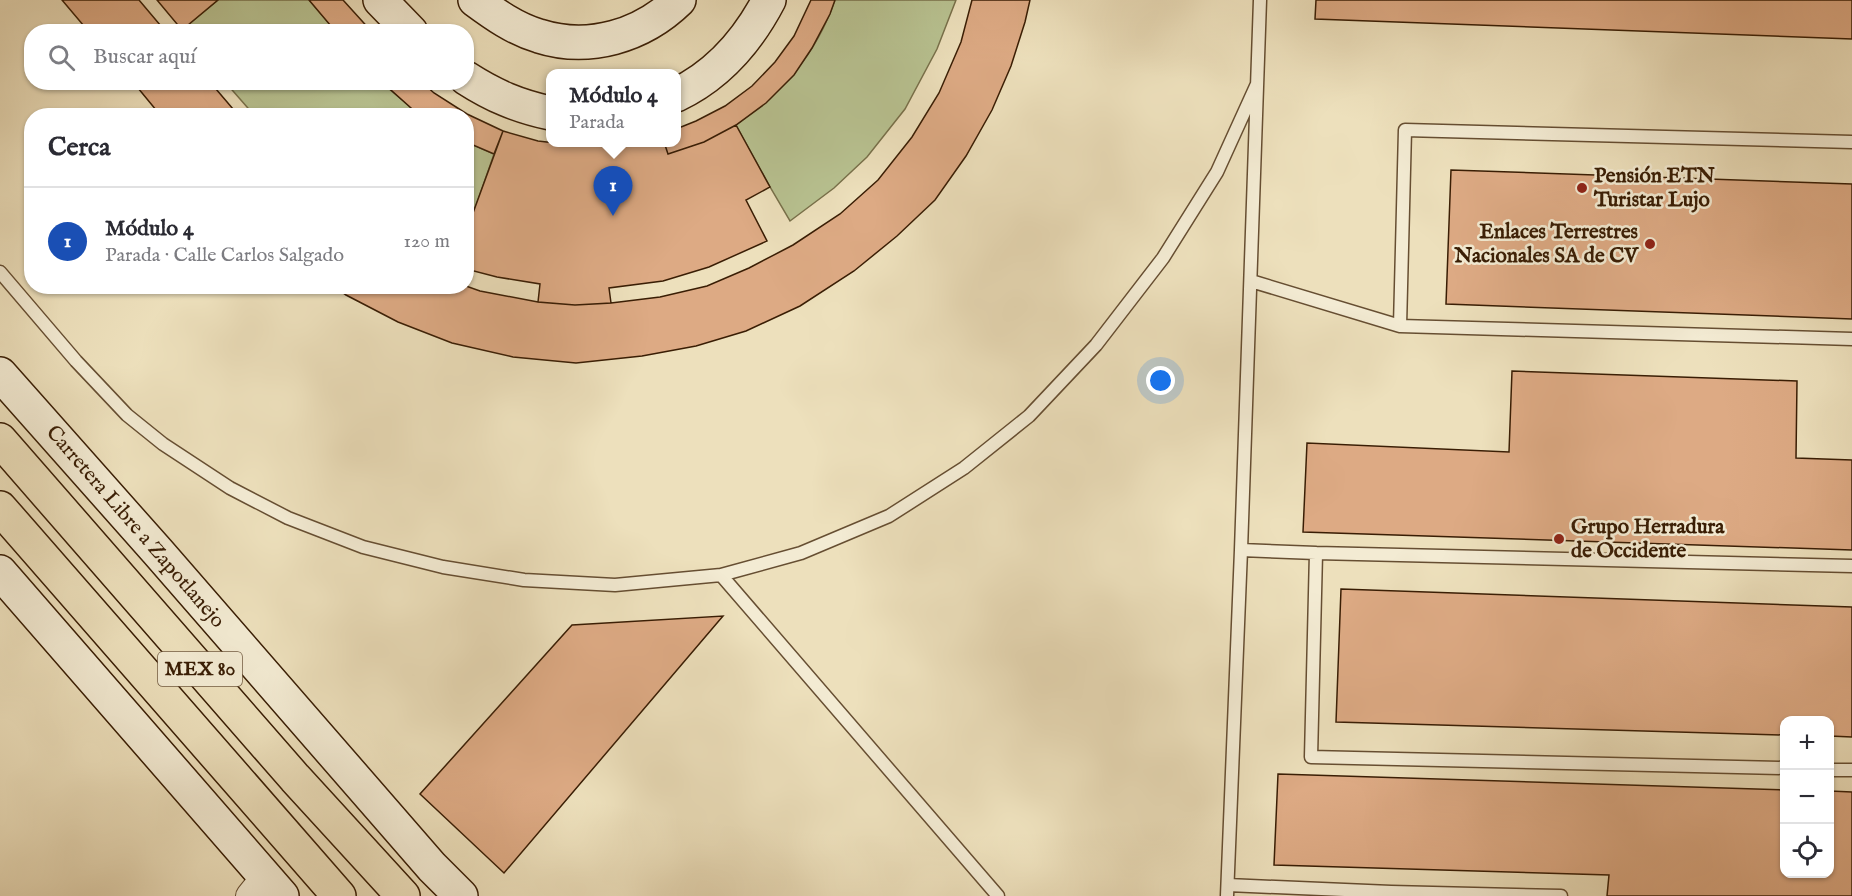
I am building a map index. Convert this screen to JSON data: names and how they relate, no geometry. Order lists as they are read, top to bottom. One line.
{"streets":{"main road":["Carretera Libre a Zapotlanejo","MEX 80"]},"places":["Pensión ETN Turistar Lujo","Enlaces Terrestres Nacionales SA de CV","Grupo Herradura de Occidente"],"page":{"search":"Buscar aquí","popup":["Módulo 4","Parada"],"heading":"Cerca","pins":"1","list":[{"mark":"1","name":"Módulo 4","note":"Parada · Calle Carlos Salgado","value":"120 m"}],"map_buttons":["+","−"]}}
